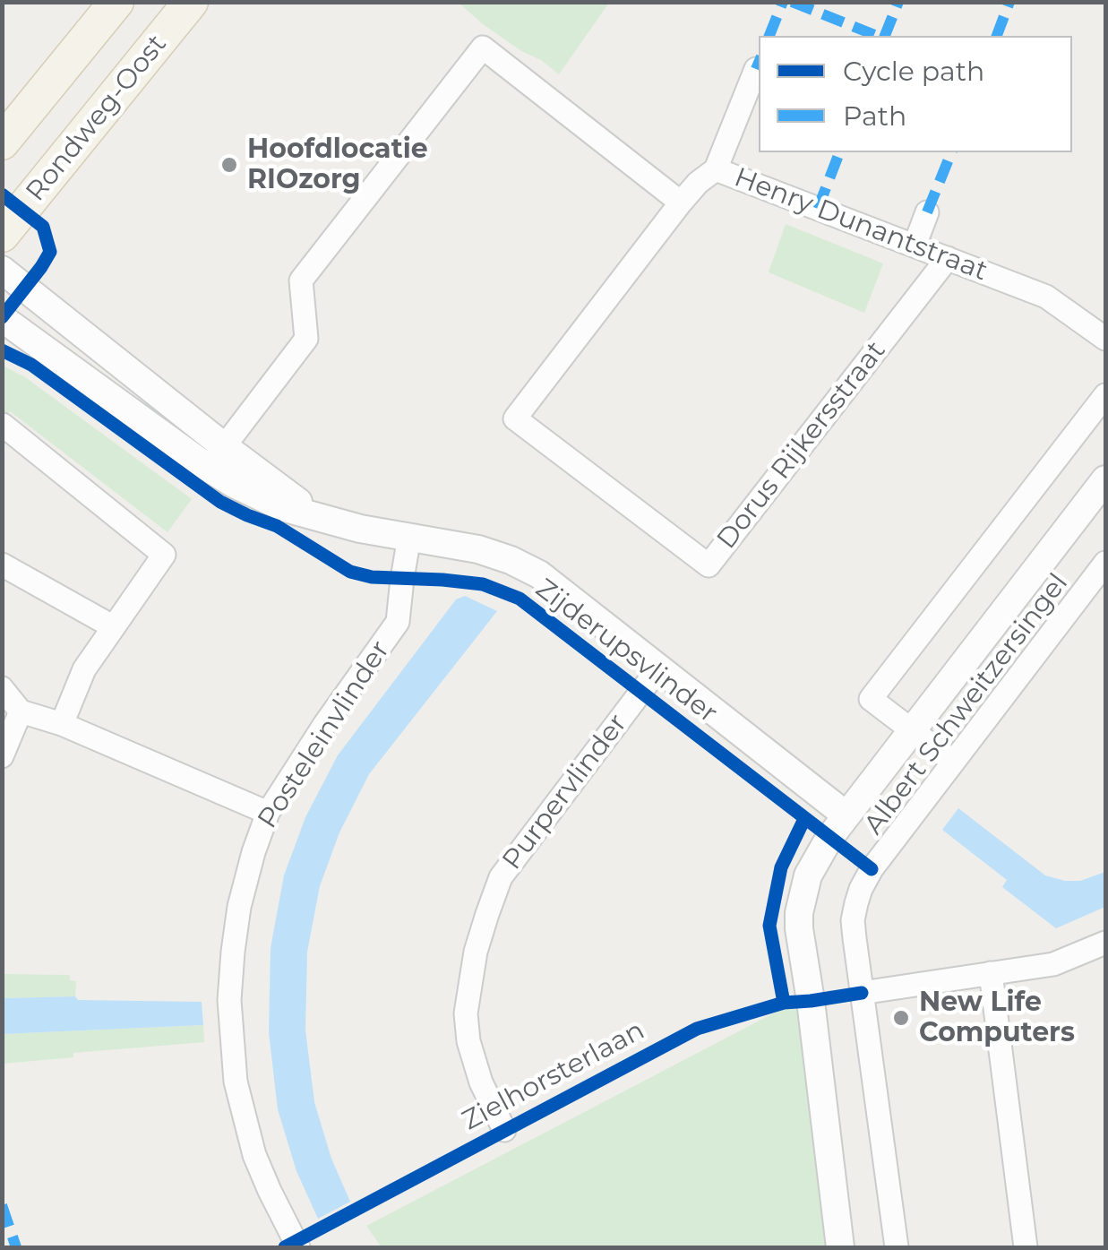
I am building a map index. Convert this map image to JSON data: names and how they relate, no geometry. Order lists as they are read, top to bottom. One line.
{"streets":{"main road":["Rondweg-Oost"],"street":["Henry Dunantstraat","Dorus Rijkersstraat","Zijderupsvlinder","Albert Schweitzersingel","Posteleinvlinder","Purpervlinder"],"cycle path":["Zielhorsterlaan"]},"crossings":[["Henry Dunantstraat","Dorus Rijkersstraat"],["Zijderupsvlinder","Albert Schweitzersingel"],["Zijderupsvlinder","Posteleinvlinder"],["Zijderupsvlinder","Purpervlinder"]],"places":["Hoofdlocatie RIOzorg","New Life Computers"],"legend":["Cycle path","Path"]}
